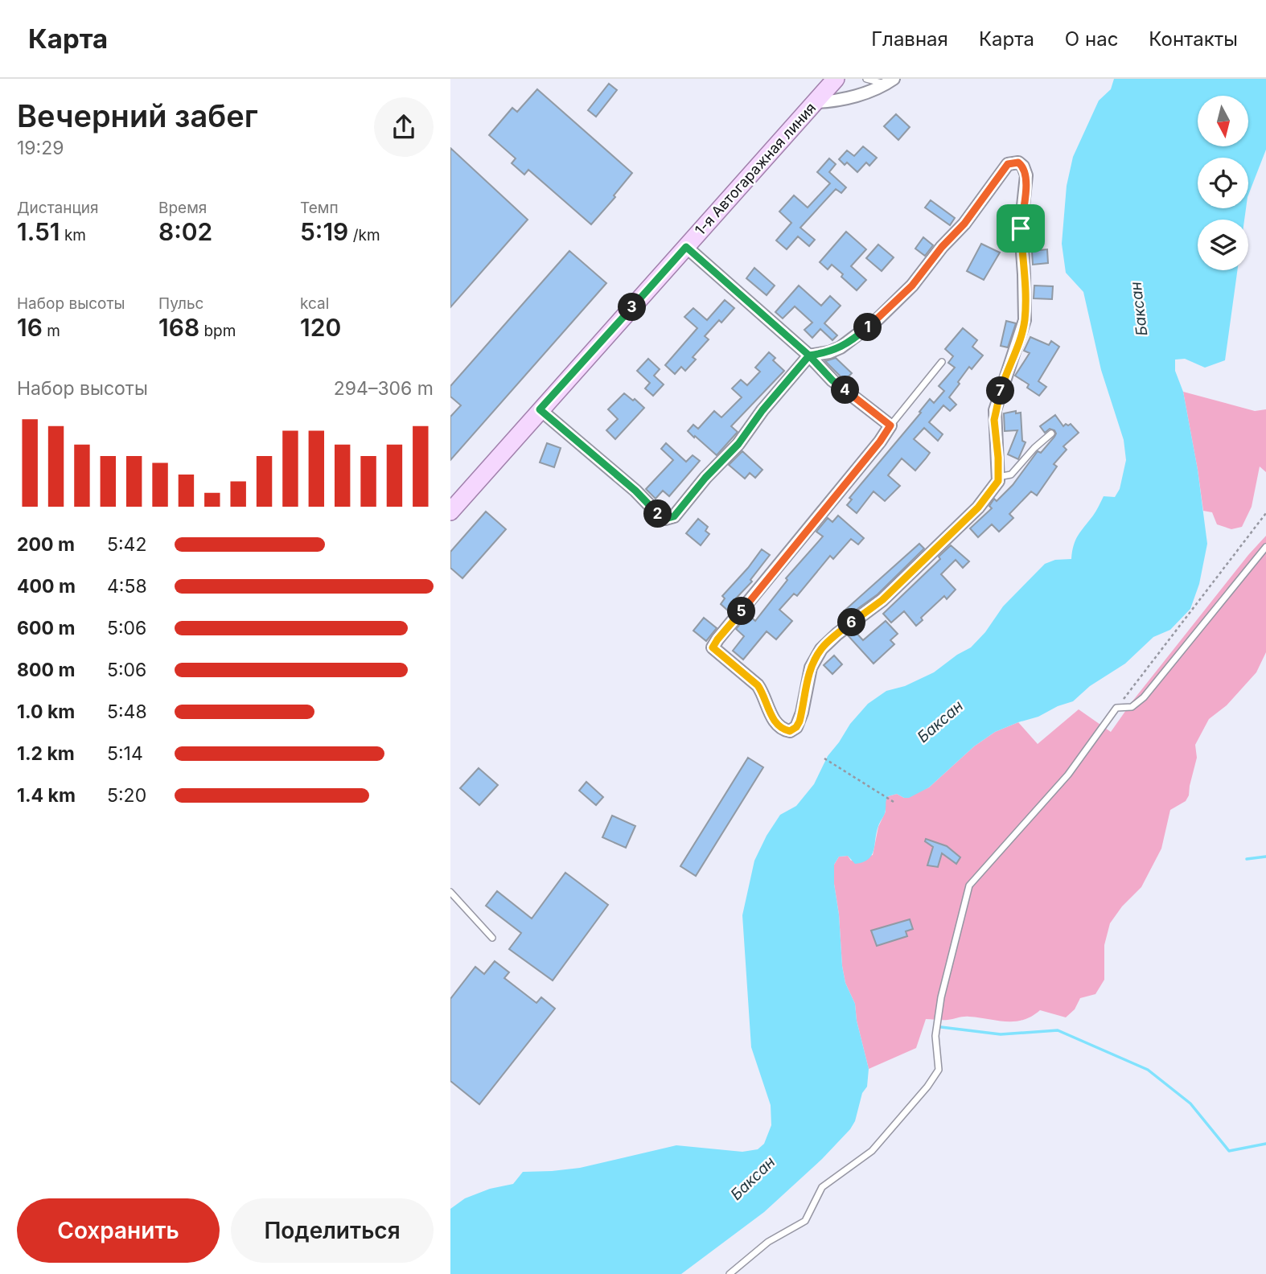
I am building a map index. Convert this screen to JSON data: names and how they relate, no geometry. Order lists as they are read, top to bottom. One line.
{"streets":{"main road":["1-я Автогаражная линия"]},"water":["Баксан"],"north":"bottom","page":{"header":"Карта","nav":["Главная","Карта","О нас","Контакты"],"heading":["Вечерний забег","19:29"],"stats":[["Дистанция","1.51 km"],["Время","8:02"],["Темп","5:19 /km"],["Набор высоты","16 m"],["Пульс","168 bpm"],["kcal","120"]],"pins":["3","1","4","7","2","5","6"],"chart":["Набор высоты","294–306 m"],"list":[{"name":"200 m","note":"5:42"},{"name":"400 m","note":"4:58"},{"name":"600 m","note":"5:06"},{"name":"800 m","note":"5:06"},{"name":"1.0 km","note":"5:48"},{"name":"1.2 km","note":"5:14"},{"name":"1.4 km","note":"5:20"}],"buttons":["Сохранить","Поделиться"]}}
